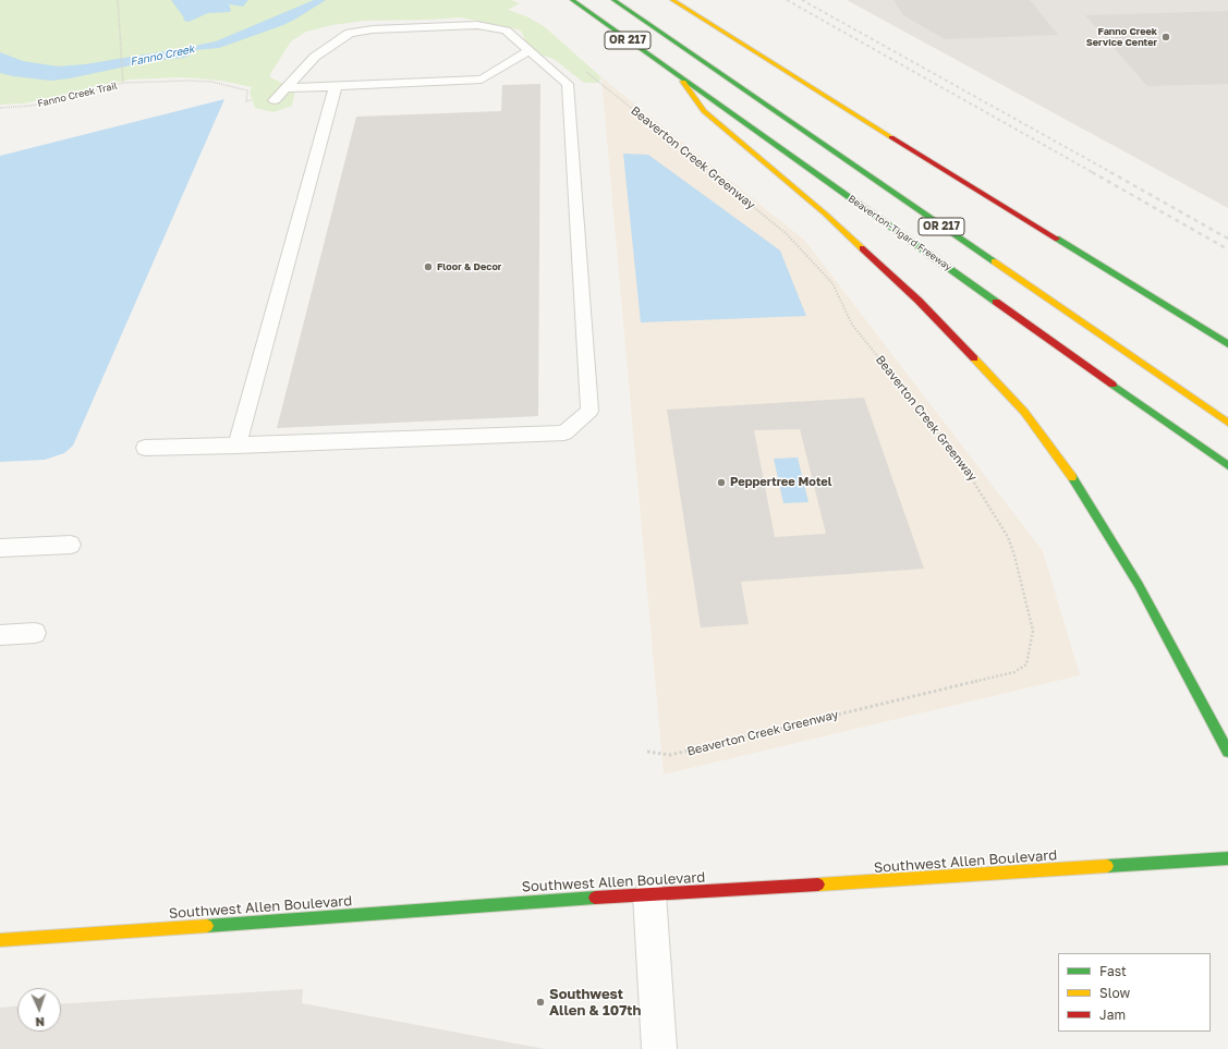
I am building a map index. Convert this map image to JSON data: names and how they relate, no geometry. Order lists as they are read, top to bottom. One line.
{"streets":{"main road":["OR 217","Beaverton-Tigard Freeway","Southwest Allen Boulevard"],"path":["Fanno Creek Trail","Beaverton Creek Greenway"]},"water":["Fanno Creek"],"places":["Fanno Creek Service Center","Floor & Decor","Peppertree Motel","Southwest Allen & 107th"],"legend":["Fast","Slow","Jam"],"north":"bottom"}
